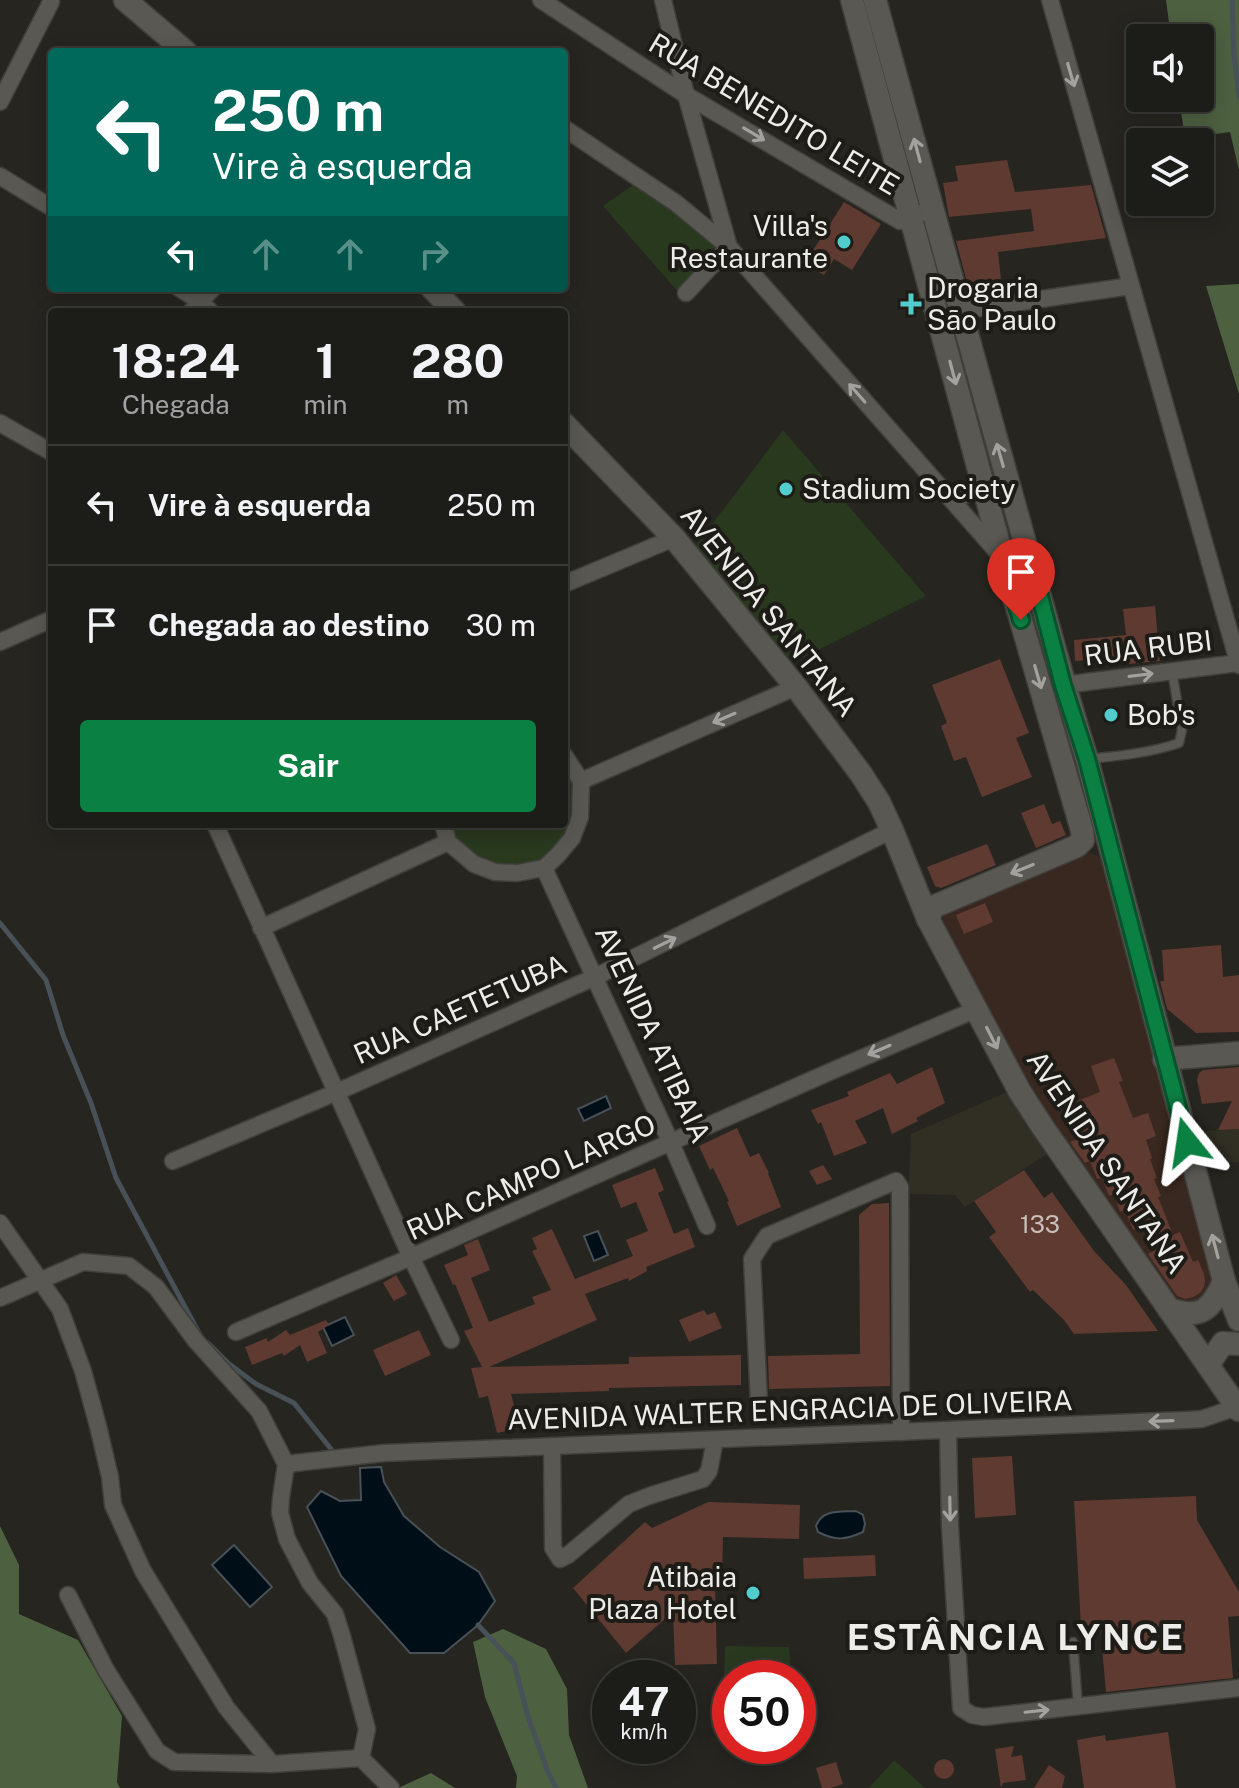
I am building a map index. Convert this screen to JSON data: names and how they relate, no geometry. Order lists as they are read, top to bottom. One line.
{"streets":{"main road":["AVENIDA SANTANA"],"street":["RUA BENEDITO LEITE","RUA RUBI","RUA CAETETUBA","AVENIDA ATIBAIA","RUA CAMPO LARGO","AVENIDA WALTER ENGRACIA DE OLIVEIRA"]},"crossings":[["AVENIDA SANTANA","RUA CAETETUBA"],["AVENIDA SANTANA","RUA CAMPO LARGO"],["AVENIDA SANTANA","AVENIDA WALTER ENGRACIA DE OLIVEIRA"],["RUA CAETETUBA","AVENIDA ATIBAIA"],["AVENIDA ATIBAIA","RUA CAMPO LARGO"]],"one_way":["RUA RUBI","RUA CAETETUBA","RUA CAMPO LARGO"],"districts":["ESTÂNCIA LYNCE"],"places":{"other":["Villa's Restaurante","Stadium Society","Bob's","Atibaia Plaza Hotel"],"health":["Drogaria São Paulo"]},"house_numbers":["133"],"page":{"turn":["250 m","Vire à esquerda"],"eta":["18:24","Chegada","1","min","280","m"],"list":[{"name":"Vire à esquerda","value":"250 m"},{"name":"Chegada ao destino","value":"30 m"}],"buttons":"Sair","speed":"47 km/h","limit":"50"}}
